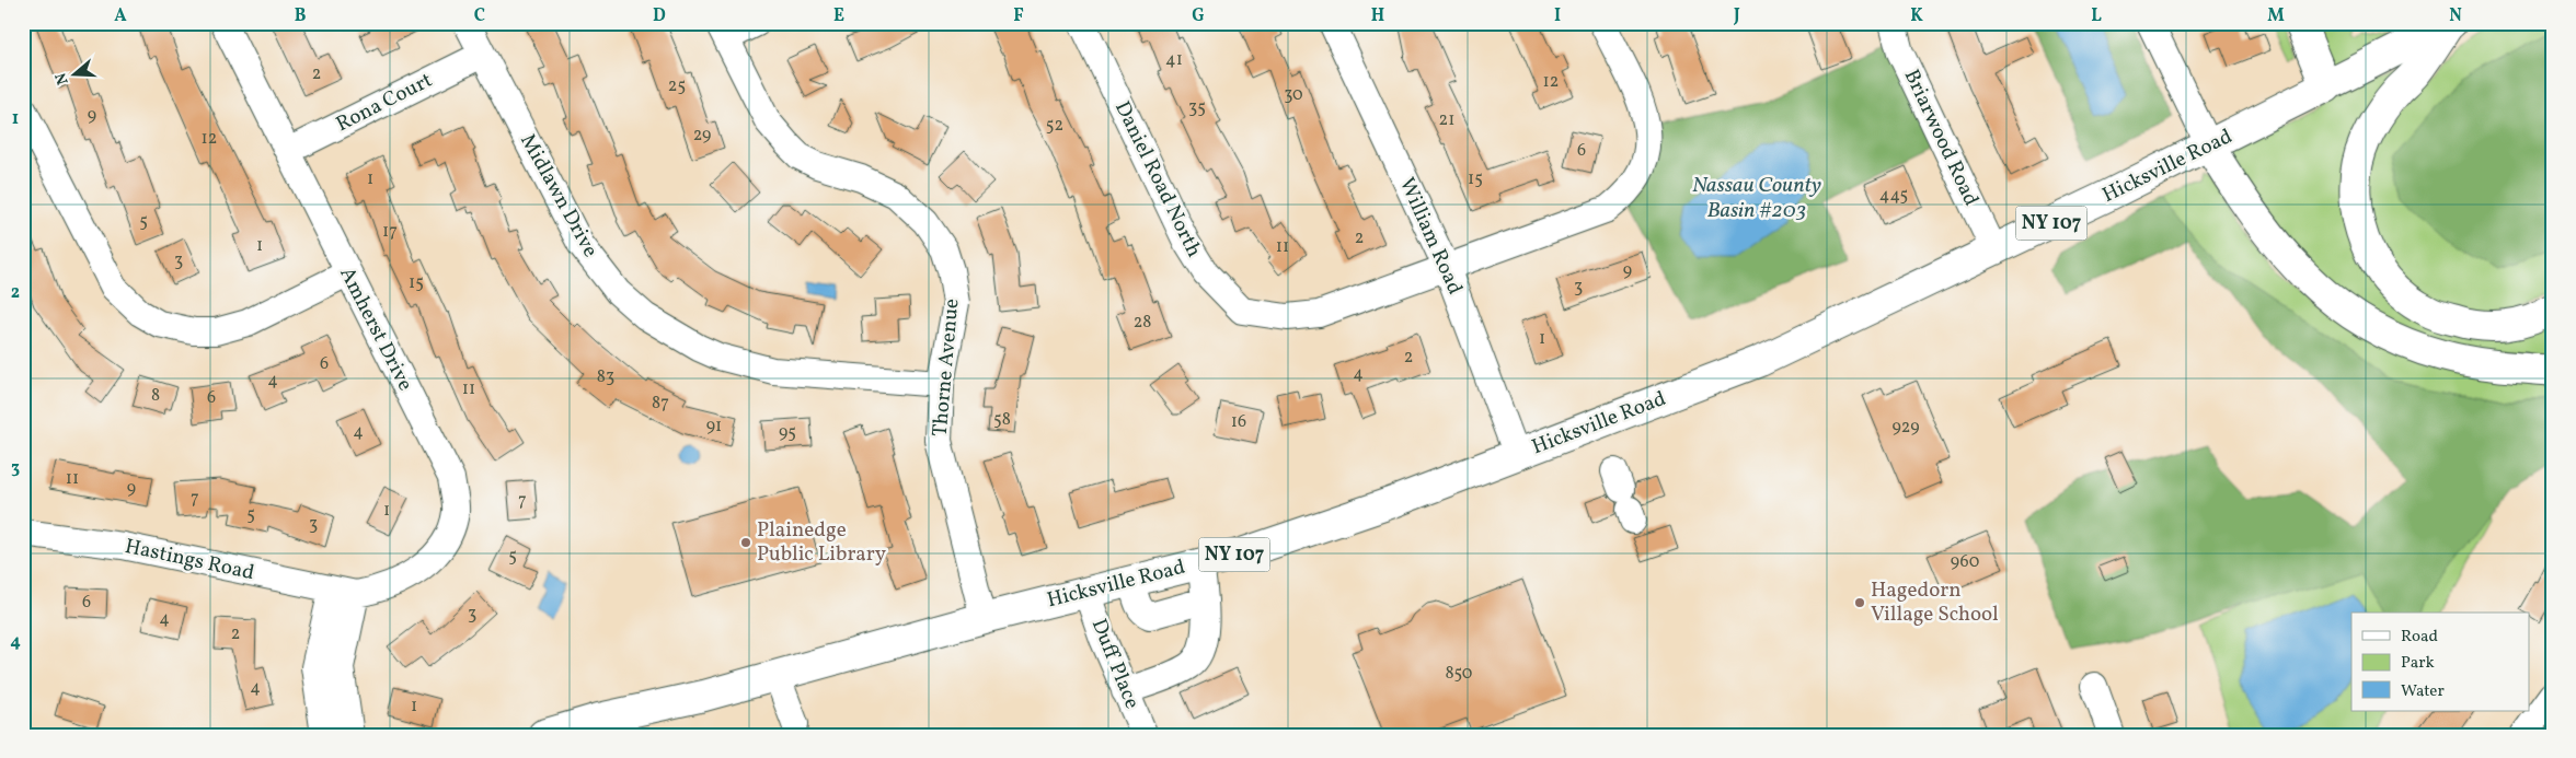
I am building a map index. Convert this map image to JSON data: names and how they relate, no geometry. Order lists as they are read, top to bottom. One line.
{"streets":{"main road":["Hicksville Road","NY 107"],"street":["Rona Court","Briarwood Road","Daniel Road North","Midlawn Drive","William Road","Amherst Drive","Thorne Avenue","Hastings Road","Duff Place"]},"crossings":[["Rona Court","Midlawn Drive"],["Rona Court","Amherst Drive"],["Briarwood Road","Hicksville Road"],["Hicksville Road","William Road"],["Hicksville Road","Thorne Avenue"],["Hicksville Road","Duff Place"],["Daniel Road North","William Road"],["Midlawn Drive","Thorne Avenue"],["Amherst Drive","Hastings Road"]],"water":["Nassau County Basin #203"],"places":["Plainedge Public Library","Hagedorn Village School"],"house_numbers":["41","2","12","25","30","35","9","21","52","29","12","6","1","15","445","5","17","2","1","11","3","9","15","3","28","1","2","6","4","83","4","11","8","6","87","58","16","91","929","4","95","11","9","7","7","1","5","3","5","960","6","3","4","2","850","4","1"],"legend":["Road","Park","Water"],"north":"left","grid":{"columns":["A","B","C","D","E","F","G","H","I","J","K","L","M","N"],"rows":["1","2","3","4"]}}
